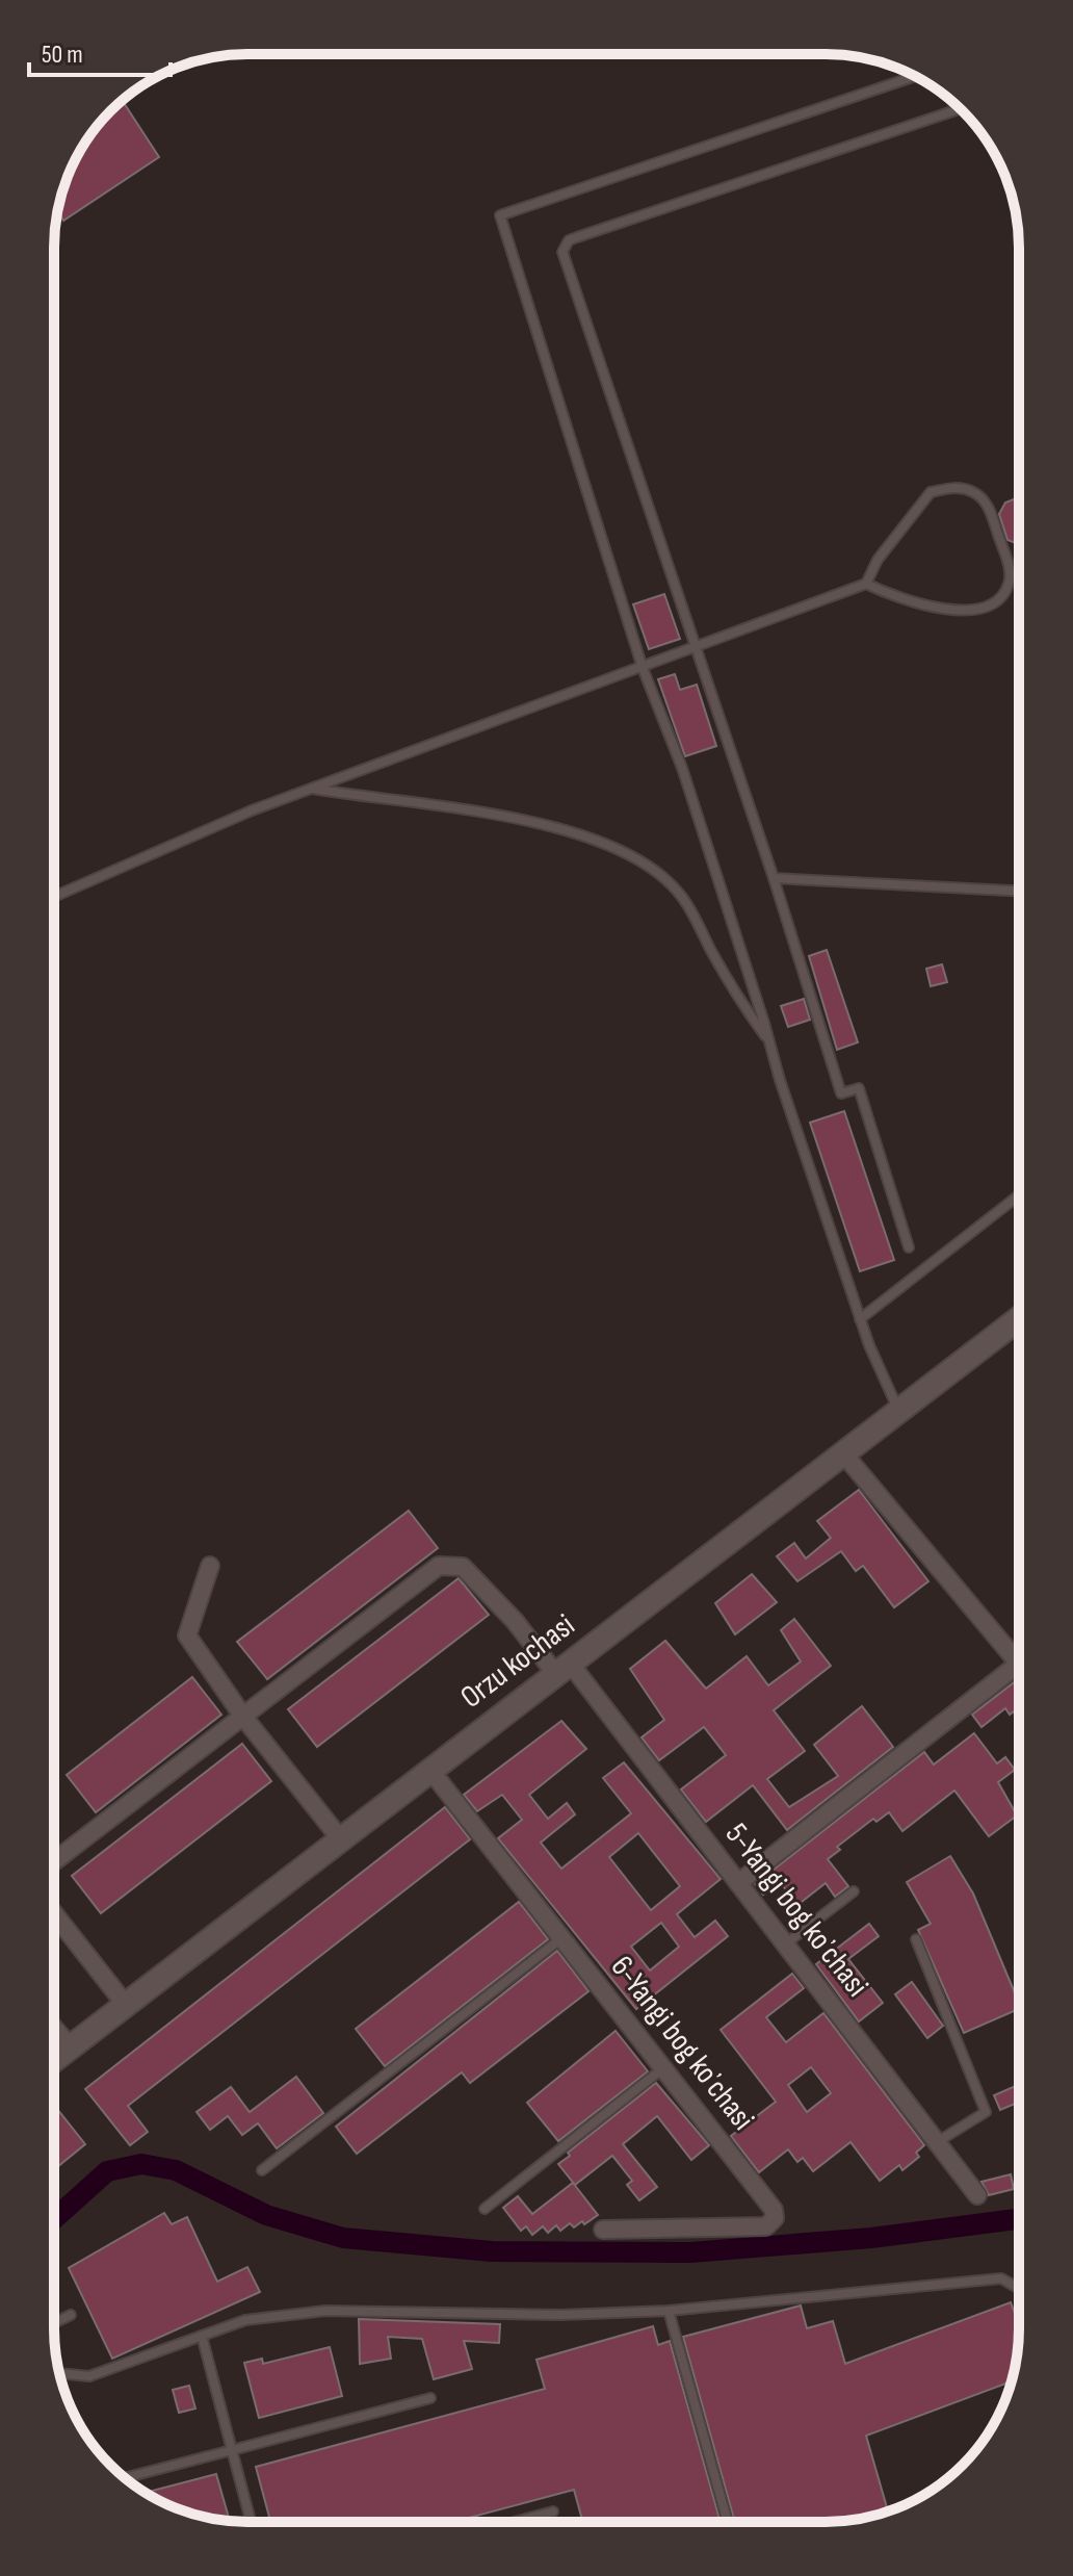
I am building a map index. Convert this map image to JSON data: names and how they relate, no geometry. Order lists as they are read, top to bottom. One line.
{"streets":{"main road":["Orzu kochasi"],"street":["5-Yangi bog koʼchasi","6-Yangi bog koʼchasi"]},"crossings":[["Orzu kochasi","5-Yangi bog koʼchasi"],["Orzu kochasi","6-Yangi bog koʼchasi"]],"scale_bar":"50 m"}
